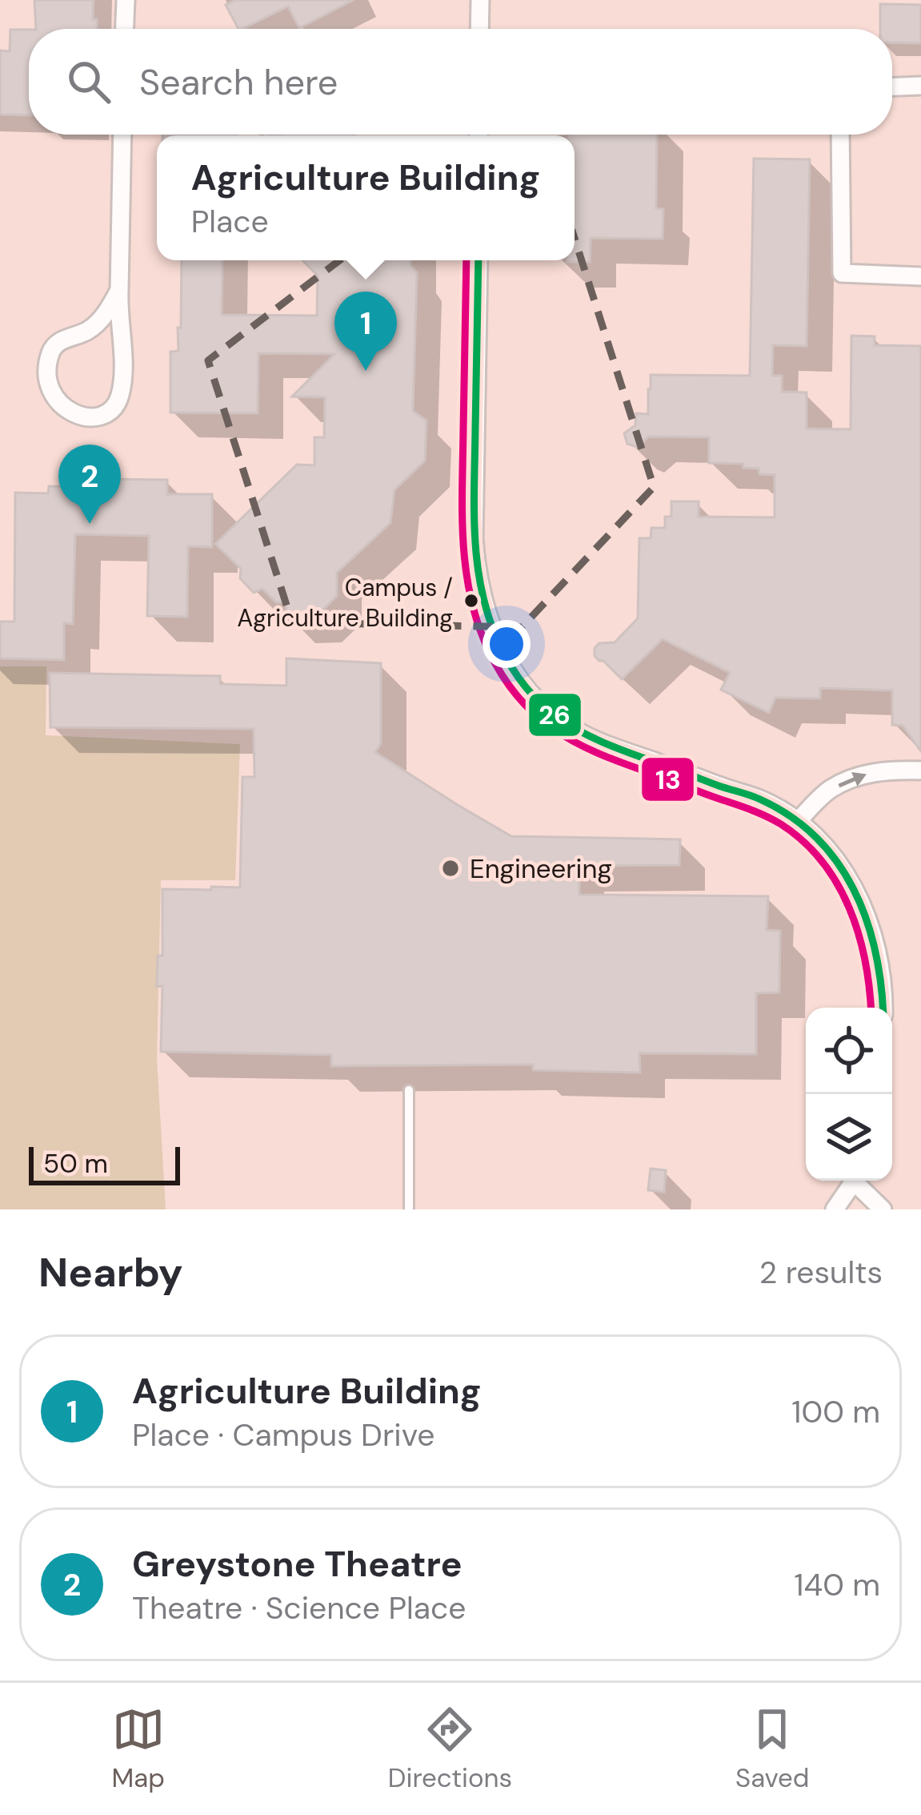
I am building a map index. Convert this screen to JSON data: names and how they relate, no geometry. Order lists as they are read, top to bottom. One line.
{"places":["Campus / Agriculture Building","Engineering"],"lines":["transit line 26","transit line 13"],"scale_bar":"50 m","page":{"search":"Search here","popup":["Agriculture Building","Place"],"pins":["1","2"],"scale":"50 m","heading":["Nearby","2 results"],"list":[{"mark":"1","name":"Agriculture Building","note":"Place · Campus Drive","value":"100 m"},{"mark":"2","name":"Greystone Theatre","note":"Theatre · Science Place","value":"140 m"}],"nav":["Map","Directions","Saved"]}}
